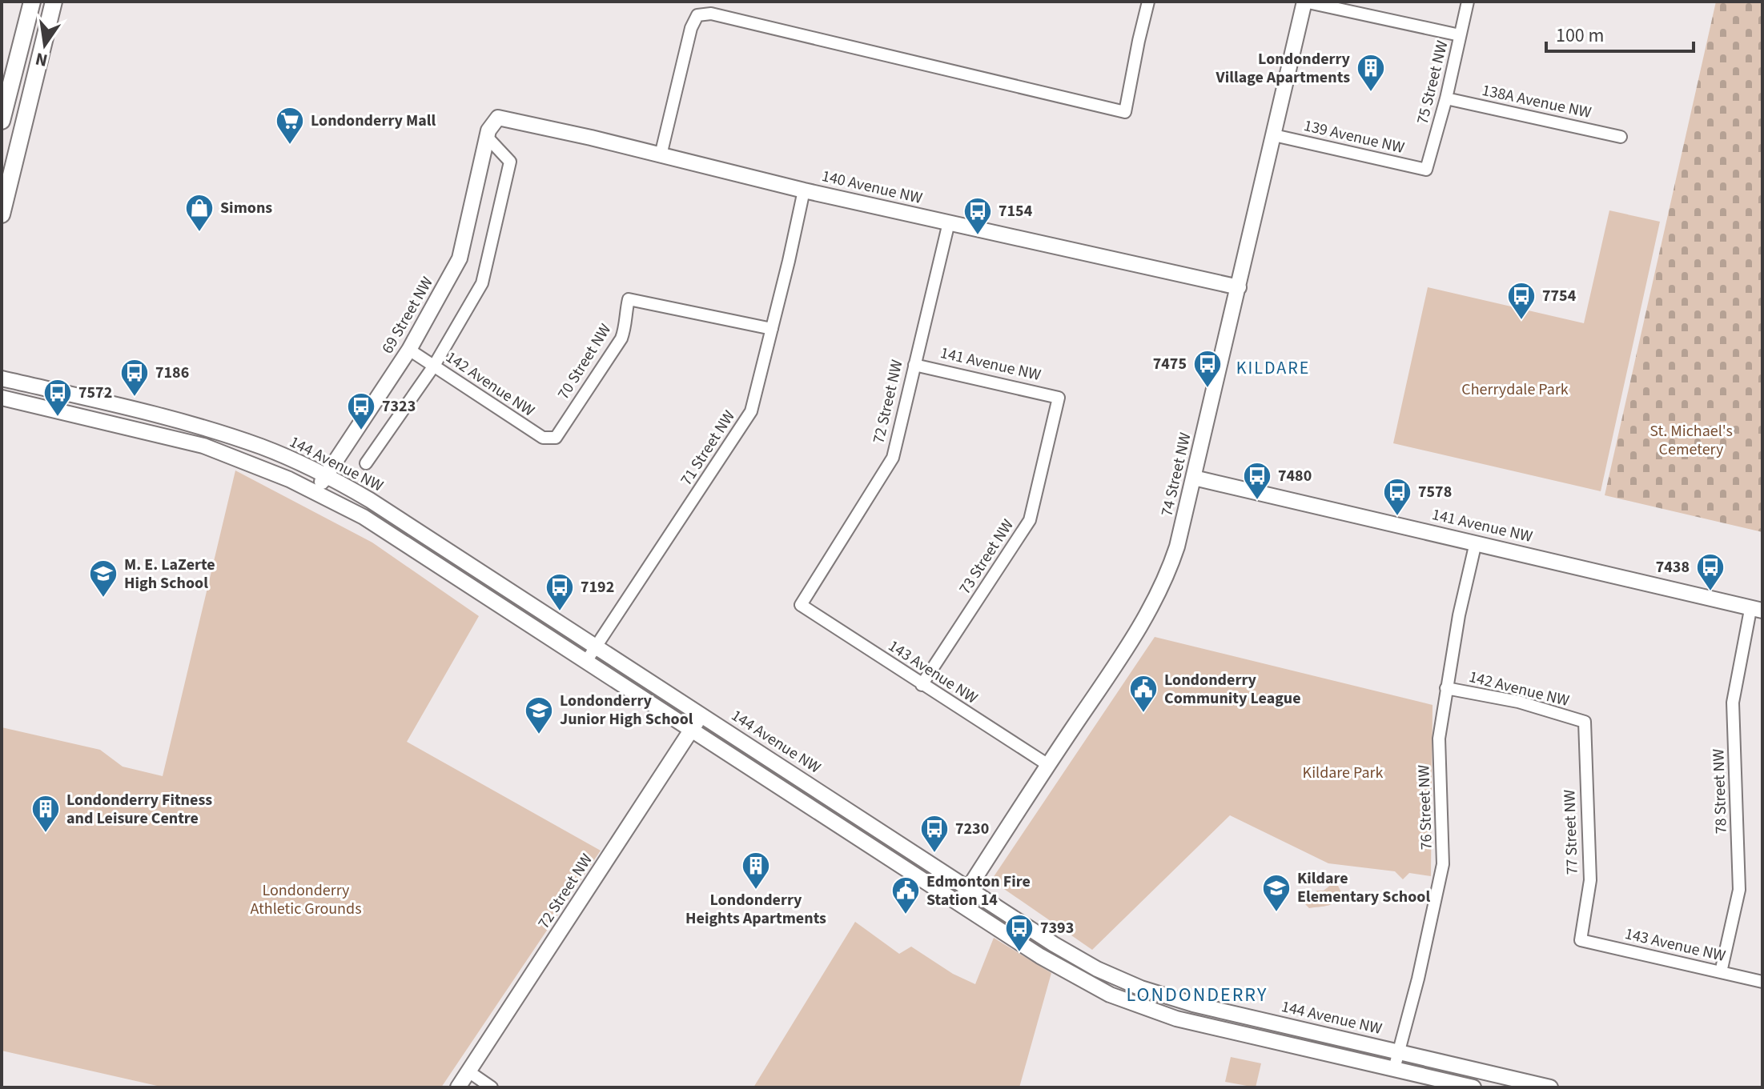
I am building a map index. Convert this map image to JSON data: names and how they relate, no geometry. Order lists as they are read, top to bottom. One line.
{"streets":{"street":["75 Street NW","138A Avenue NW","139 Avenue NW","140 Avenue NW","69 Street NW","70 Street NW","141 Avenue NW","142 Avenue NW","72 Street NW","71 Street NW","144 Avenue NW","74 Street NW","73 Street NW","143 Avenue NW","78 Street NW","76 Street NW","77 Street NW"]},"crossings":[["75 Street NW","138A Avenue NW"],["75 Street NW","139 Avenue NW"],["139 Avenue NW","74 Street NW"],["140 Avenue NW","69 Street NW"],["140 Avenue NW","72 Street NW"],["140 Avenue NW","71 Street NW"],["140 Avenue NW","74 Street NW"],["69 Street NW","142 Avenue NW"],["69 Street NW","144 Avenue NW"],["70 Street NW","142 Avenue NW"],["70 Street NW","71 Street NW"],["141 Avenue NW","72 Street NW"],["141 Avenue NW","74 Street NW"],["141 Avenue NW","73 Street NW"],["141 Avenue NW","78 Street NW"],["141 Avenue NW","76 Street NW"],["142 Avenue NW","76 Street NW"],["142 Avenue NW","77 Street NW"],["72 Street NW","144 Avenue NW"],["72 Street NW","143 Avenue NW"],["71 Street NW","144 Avenue NW"],["144 Avenue NW","74 Street NW"],["144 Avenue NW","76 Street NW"],["74 Street NW","143 Avenue NW"],["73 Street NW","143 Avenue NW"],["143 Avenue NW","78 Street NW"],["143 Avenue NW","77 Street NW"]],"districts":["KILDARE","LONDONDERRY"],"parks":["Cherrydale Park","St. Michael's Cemetery","Kildare Park","Londonderry Athletic Grounds"],"places":{"building":["Londonderry Village Apartments","Londonderry Fitness and Leisure Centre","Londonderry Heights Apartments"],"supermarket":["Londonderry Mall"],"shop":["Simons"],"bus stop":["7154","7754","7475","7186","7572","7323","7480","7578","7438","7192","7230","7393"],"school or university":["M. E. LaZerte High School","Londonderry Junior High School","Kildare Elementary School"],"public building":["Londonderry Community League","Edmonton Fire Station 14"]},"scale_bar":"100 m","north":"bottom"}
